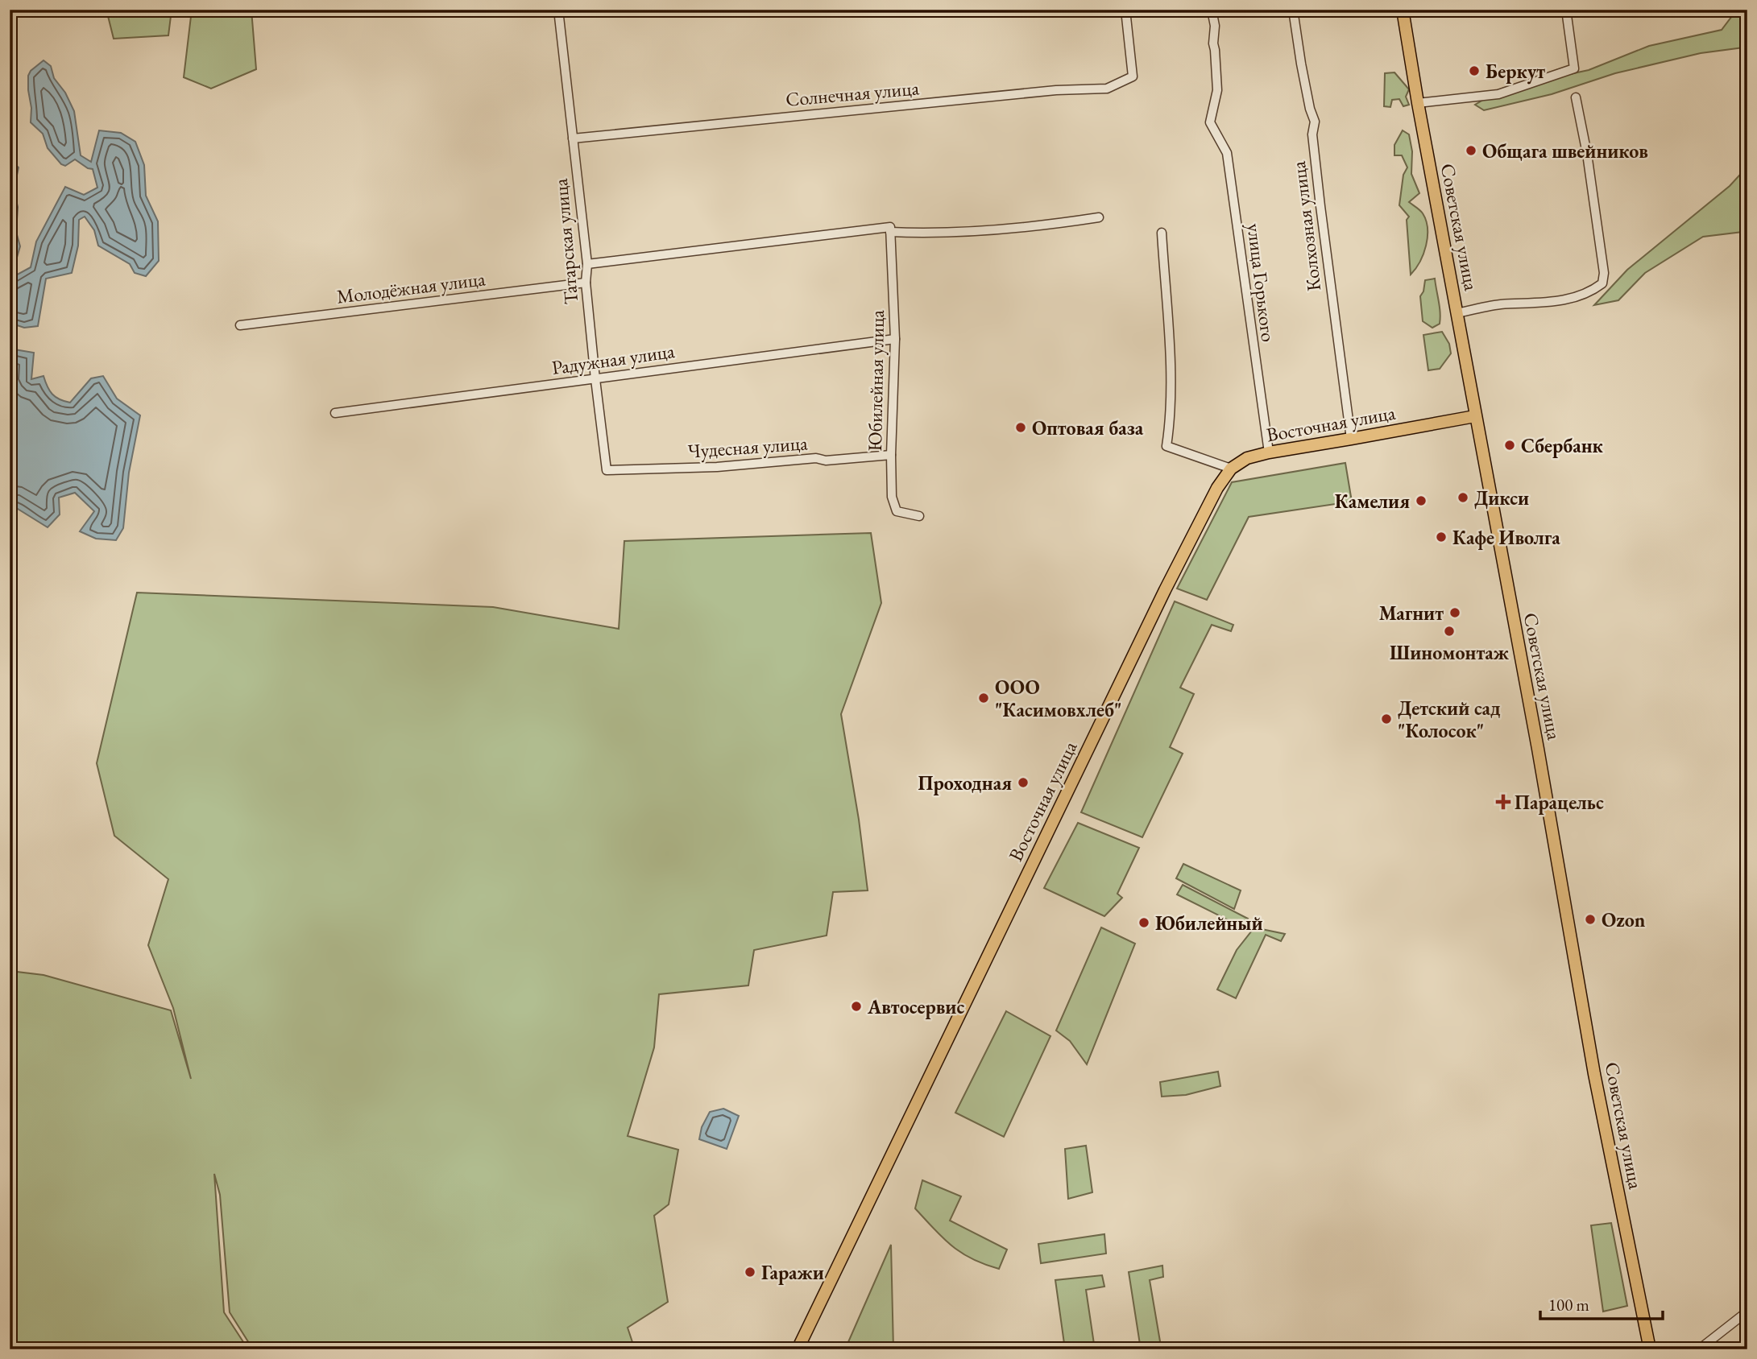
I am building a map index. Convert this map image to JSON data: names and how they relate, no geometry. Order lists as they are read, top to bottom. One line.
{"streets":{"main road":["Советская улица","Восточная улица"],"street":["Солнечная улица","Колхозная улица","Татарская улица","улица Горького","Молодёжная улица","Радужная улица","Юбилейная улица","Чудесная улица"]},"crossings":[["Солнечная улица","Татарская улица"],["Колхозная улица","Восточная улица"],["Советская улица","Восточная улица"],["Татарская улица","Молодёжная улица"],["Татарская улица","Радужная улица"],["Татарская улица","Чудесная улица"],["улица Горького","Восточная улица"],["Радужная улица","Юбилейная улица"],["Юбилейная улица","Чудесная улица"]],"places":{"other":["Беркут","Общага швейников","Оптовая база","Сбербанк","Дикси","Камелия","Кафе Иволга","Магнит","Шиномонтаж","ООО \"Касимовхлеб\"","Детский сад \"Колосок\"","Проходная","Ozon","Юбилейный","Автосервис","Гаражи"],"health":["Парацельс"]},"scale_bar":"100 m"}
